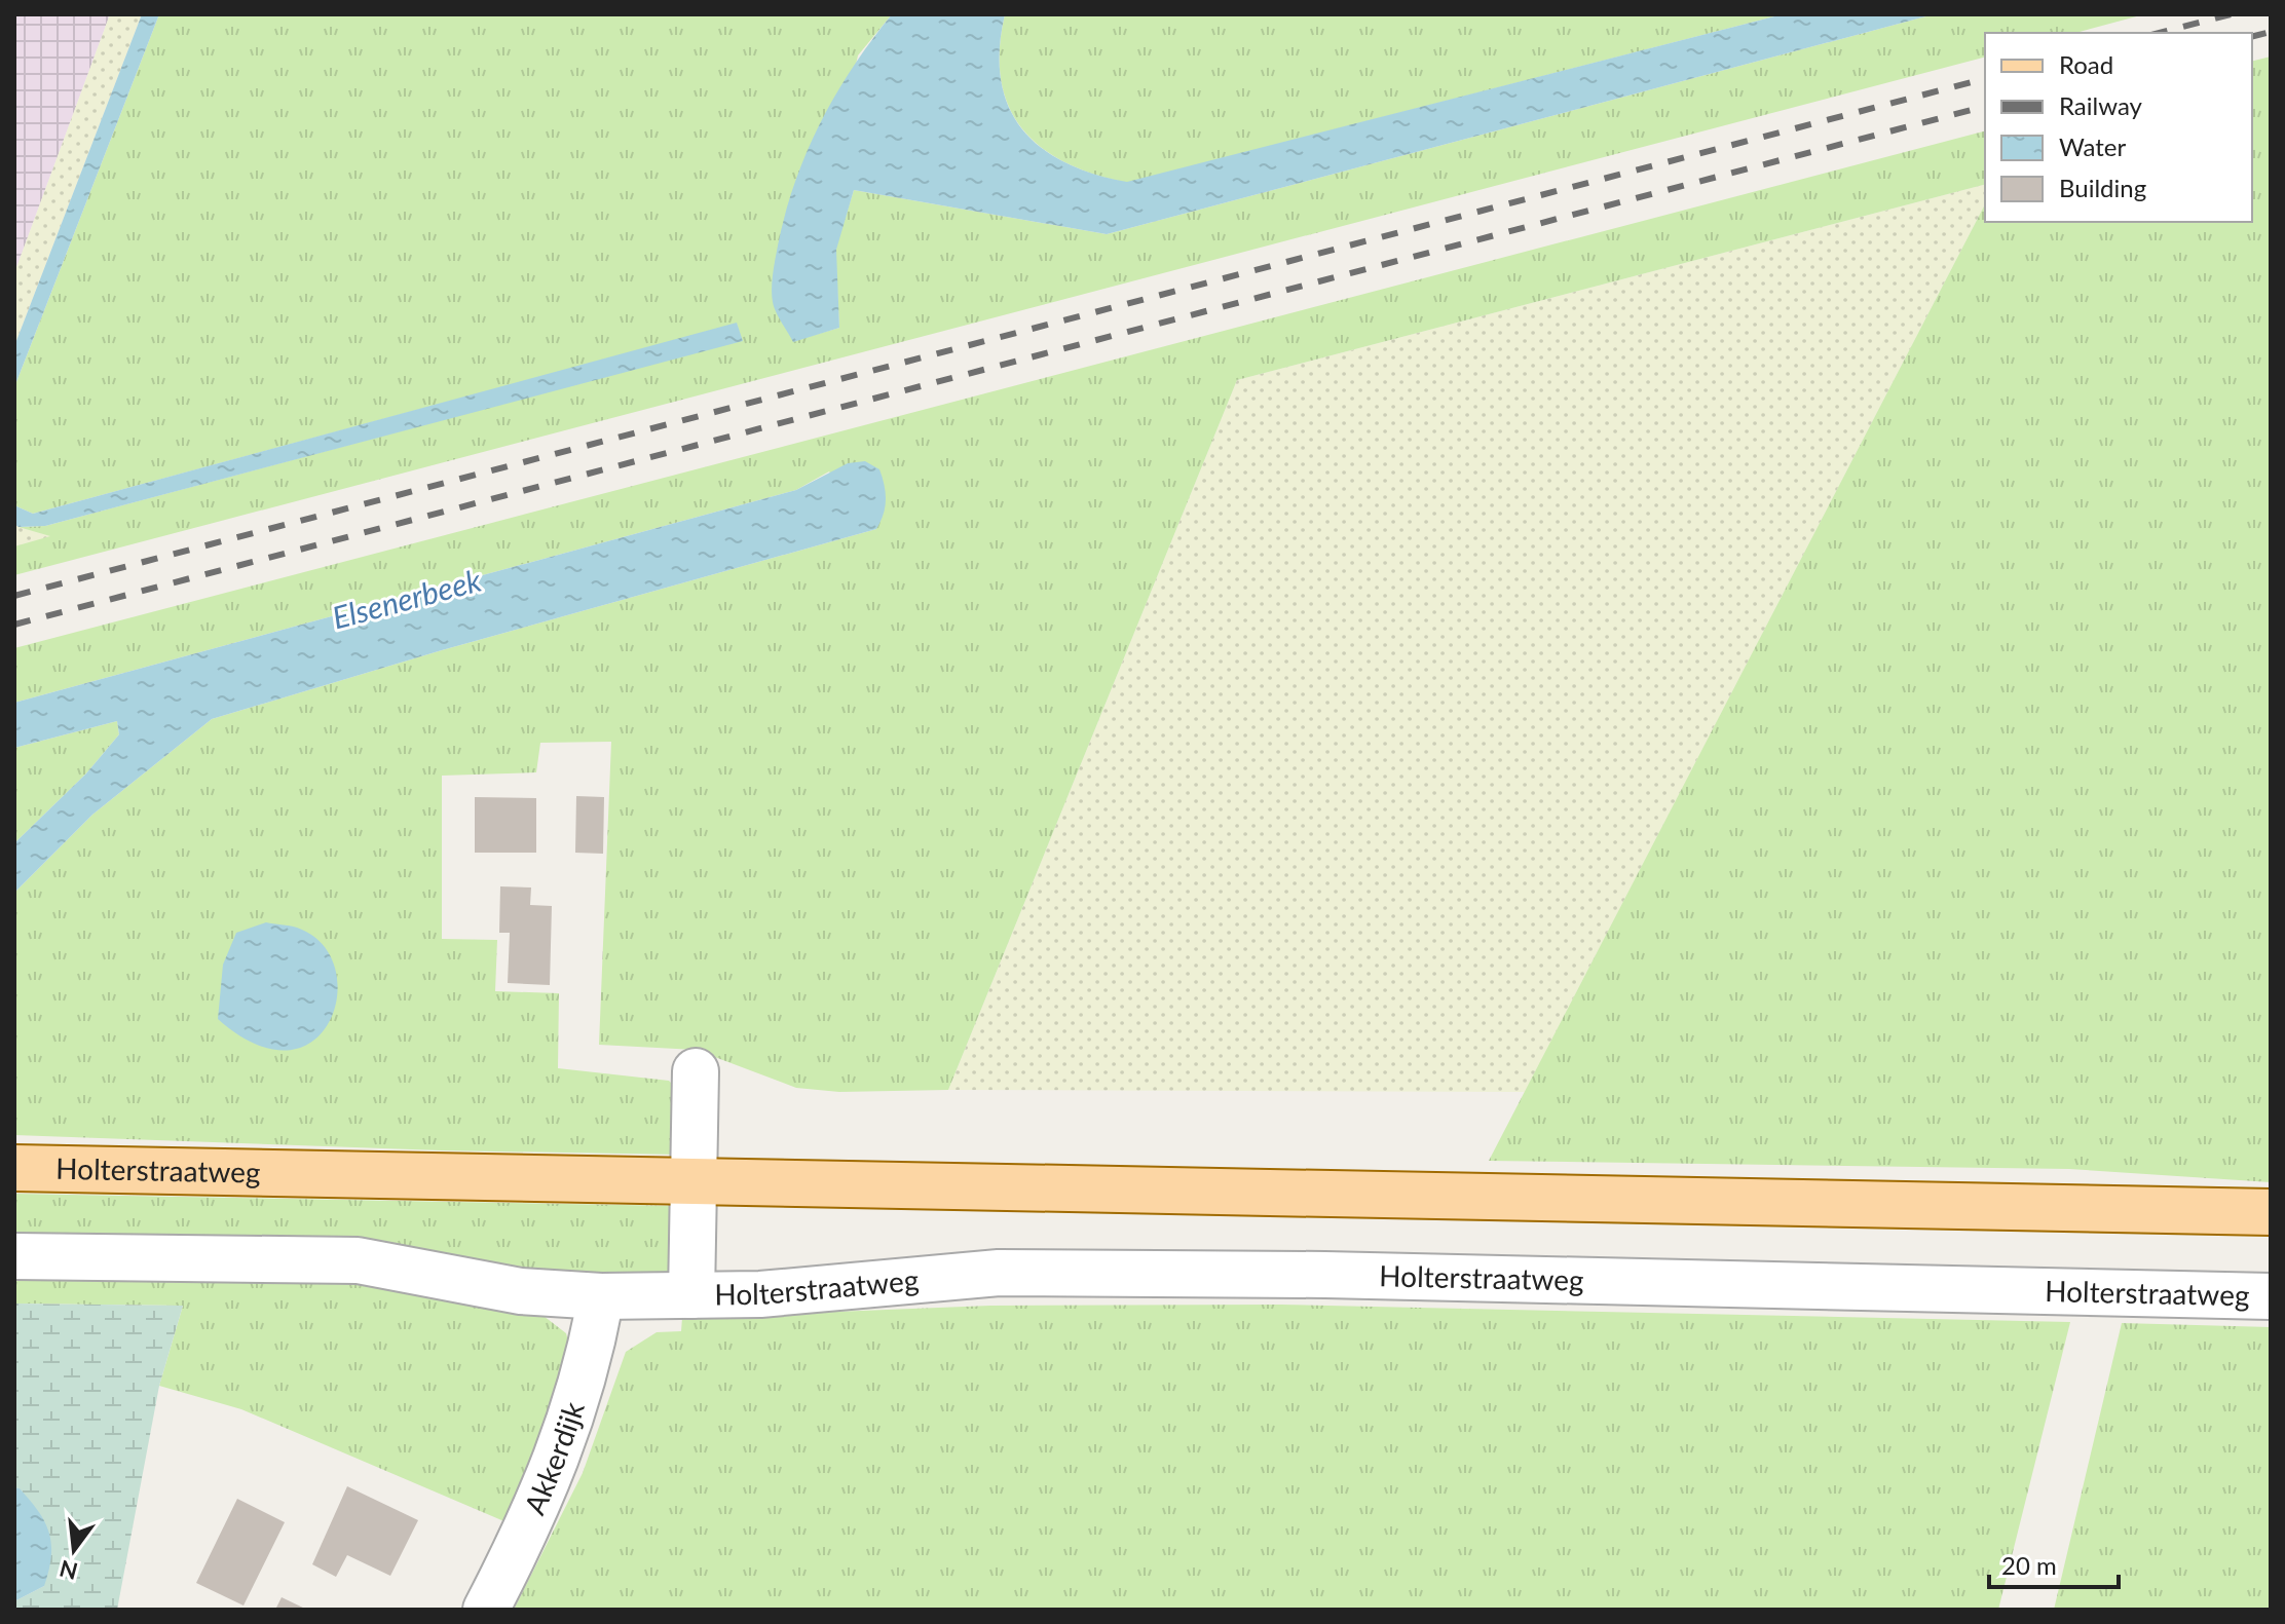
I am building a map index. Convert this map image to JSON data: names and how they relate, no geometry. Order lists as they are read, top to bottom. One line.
{"streets":{"main road":["Holterstraatweg"],"street":["Akkerdijk"]},"crossings":[["Holterstraatweg","Akkerdijk"]],"water":["Elsenerbeek"],"legend":["Road","Railway","Water","Building"],"scale_bar":"20 m","north":"bottom"}
